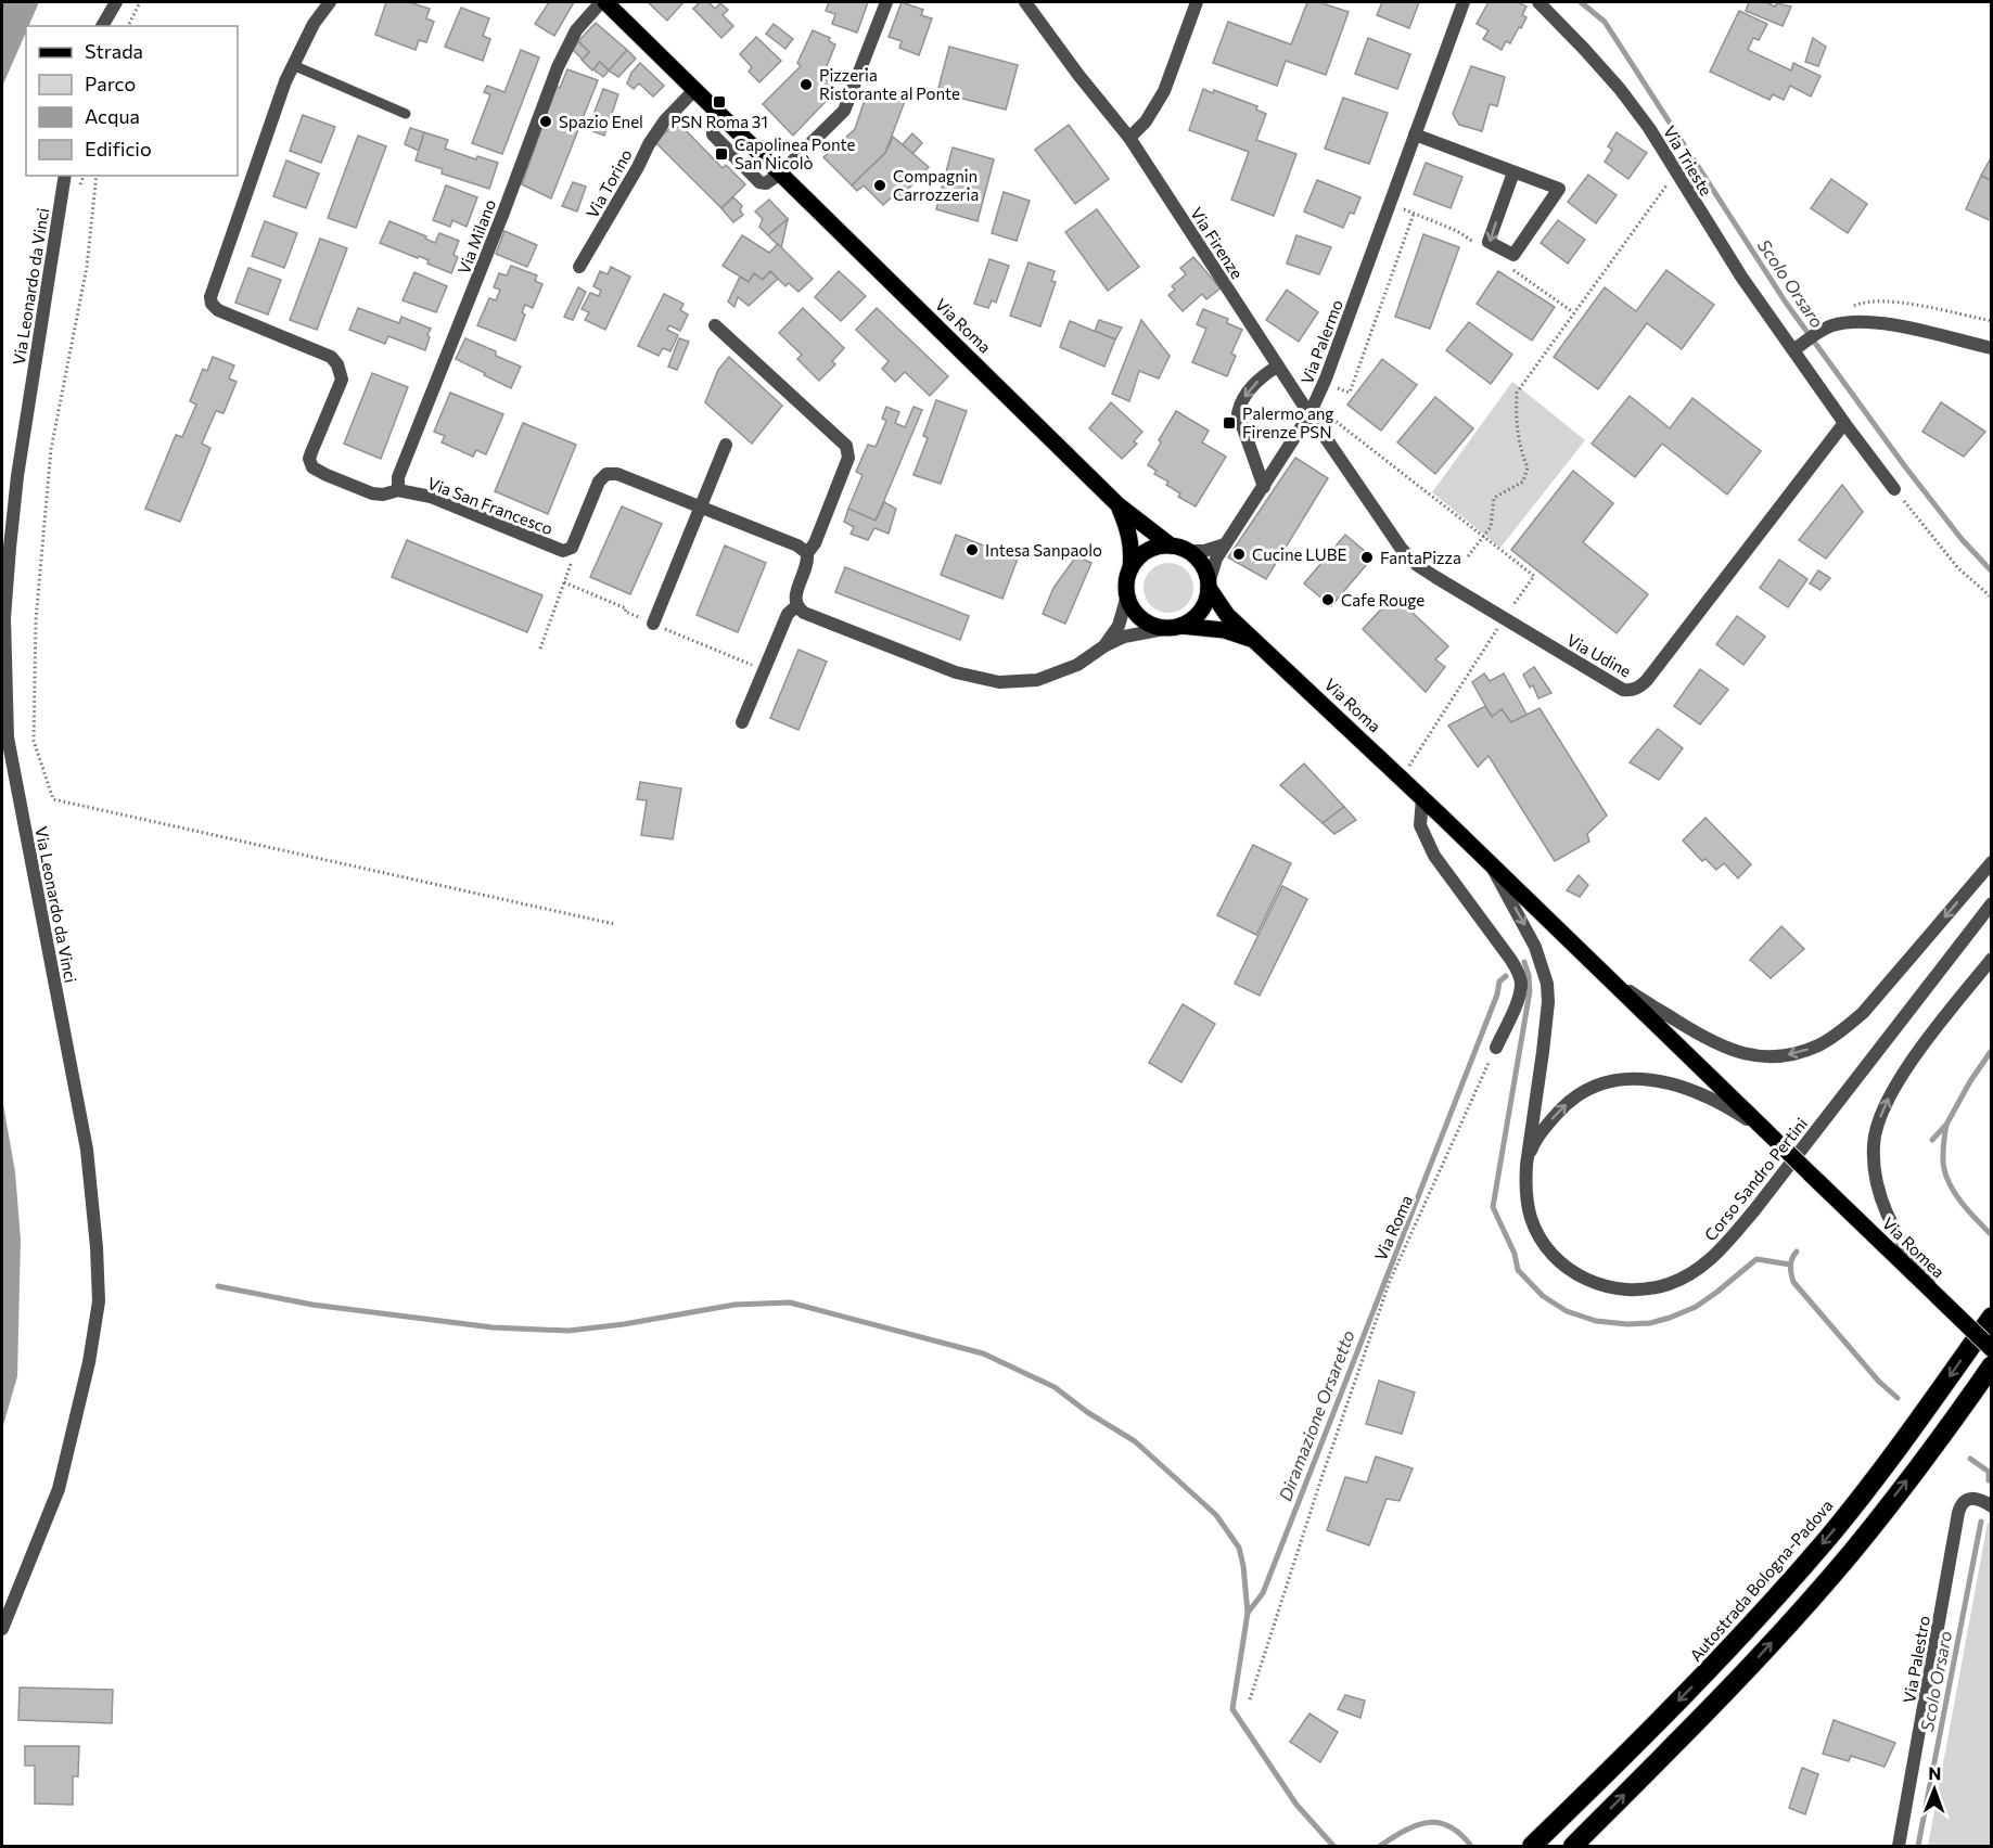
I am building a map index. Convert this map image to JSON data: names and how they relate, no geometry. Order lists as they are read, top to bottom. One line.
{"streets":{"highway":["Autostrada Bologna-Padova"],"main road":["Via Roma","Via Romea"],"street":["Via Trieste","Via Torino","Via Milano","Via Firenze","Via Leonardo da Vinci","Via Palermo","Via San Francesco","Via Udine","Corso Sandro Pertini","Via Palestro"]},"crossings":[["Via Trieste","Via Udine"],["Via Torino","Via Roma"],["Via Milano","Via Roma"],["Via Milano","Via San Francesco"],["Via Firenze","Via Palermo"],["Via Firenze","Via Udine"],["Via Roma","Via Palermo"],["Via Roma","Corso Sandro Pertini"],["Via Roma","Via Romea"],["Via Palermo","Via Udine"]],"water":["Scolo Orsaro","Diramazione Orsaretto"],"places":{"other":["Pizzeria Ristorante al Ponte","Spazio Enel","Compagnin Carrozzeria","Intesa Sanpaolo","Cucine LUBE","FantaPizza","Cafe Rouge"],"transit":["PSN Roma 31","Capolinea Ponte San Nicolò","Palermo ang Firenze PSN"]},"legend":["Strada","Parco","Acqua","Edificio"],"north":"top"}
